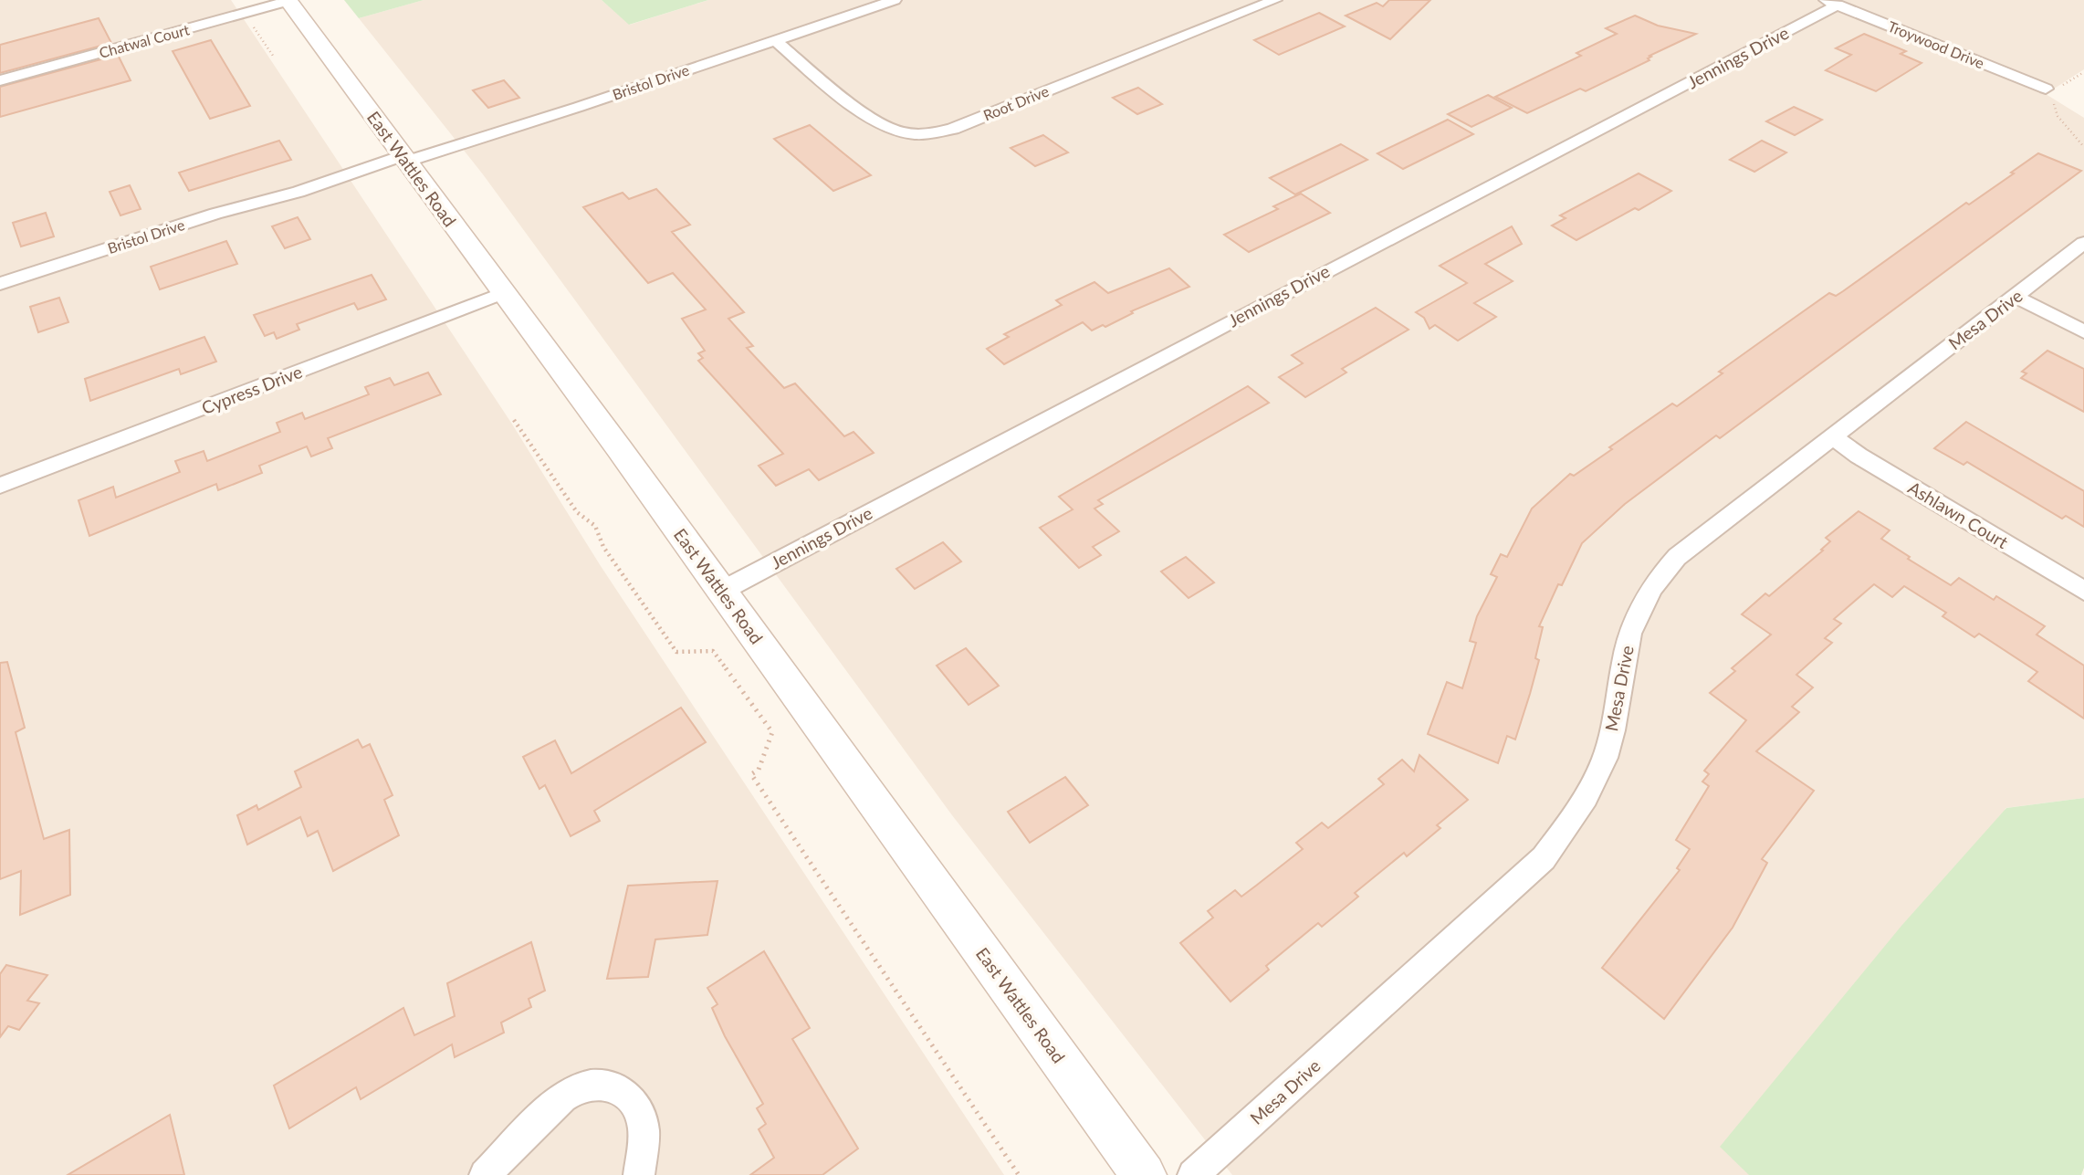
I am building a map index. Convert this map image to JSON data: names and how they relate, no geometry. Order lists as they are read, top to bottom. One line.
{"streets":{"main road":["East Wattles Road"],"street":["Chatwal Court","Troywood Drive","Jennings Drive","Bristol Drive","Root Drive","Mesa Drive","Cypress Drive","Ashlawn Court"]},"crossings":[["Chatwal Court","East Wattles Road"],["Troywood Drive","Jennings Drive"],["Jennings Drive","East Wattles Road"],["Bristol Drive","Root Drive"],["Bristol Drive","East Wattles Road"],["East Wattles Road","Cypress Drive"],["Mesa Drive","Ashlawn Court"]]}
